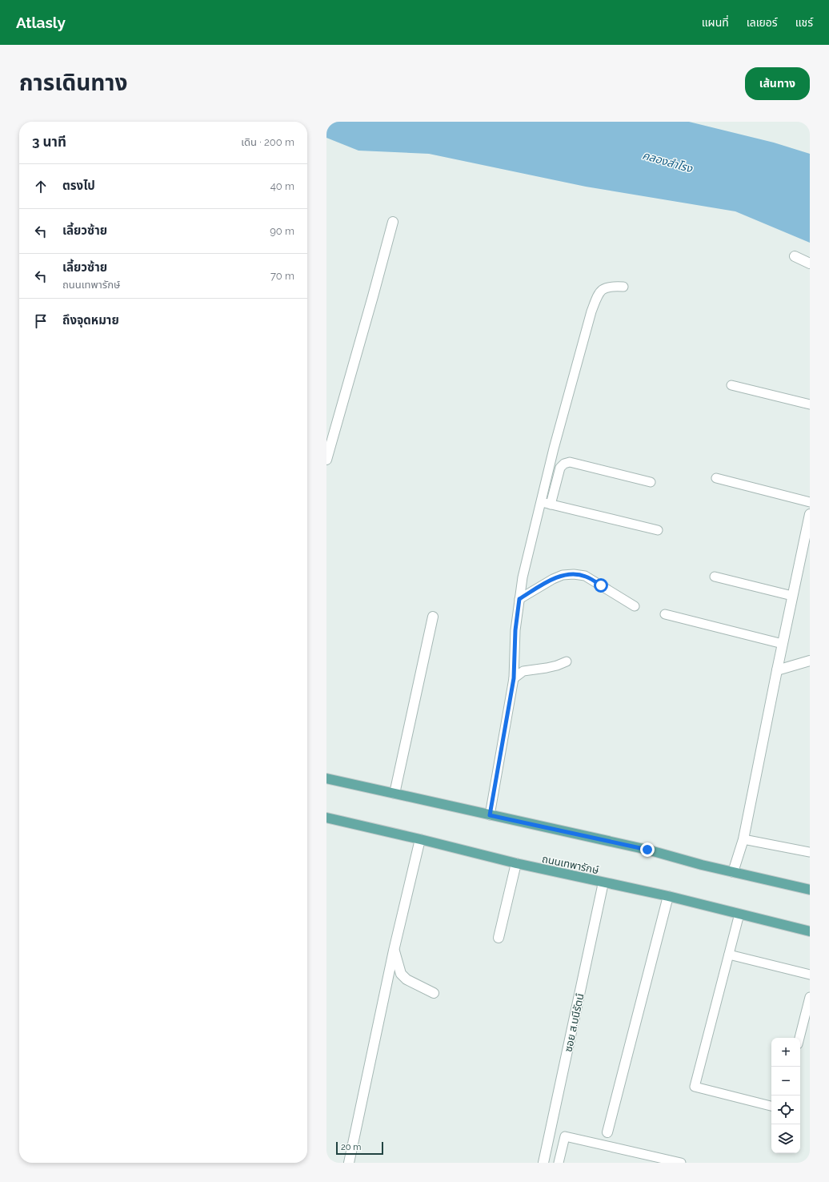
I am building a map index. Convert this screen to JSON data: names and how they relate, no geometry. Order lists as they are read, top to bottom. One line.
{"streets":{"main road":["ถนนเทพารักษ์"],"street":["ซอย ส.มนีรัตน์"]},"crossings":[["ถนนเทพารักษ์","ซอย ส.มนีรัตน์"]],"water":["คลองสำโรง"],"scale_bar":"20 m","page":{"header":"Atlasly","nav":["แผนที่","เลเยอร์","แชร์"],"title":"การเดินทาง","buttons":"เส้นทาง","heading":["3 นาที","เดิน · 200 m"],"list":[["ตรงไป","40 m"],["เลี้ยวซ้าย","90 m"],["เลี้ยวซ้าย","ถนนเทพารักษ์","70 m"],"ถึงจุดหมาย"],"map_buttons":["+","−"],"scale":"20 m"}}
